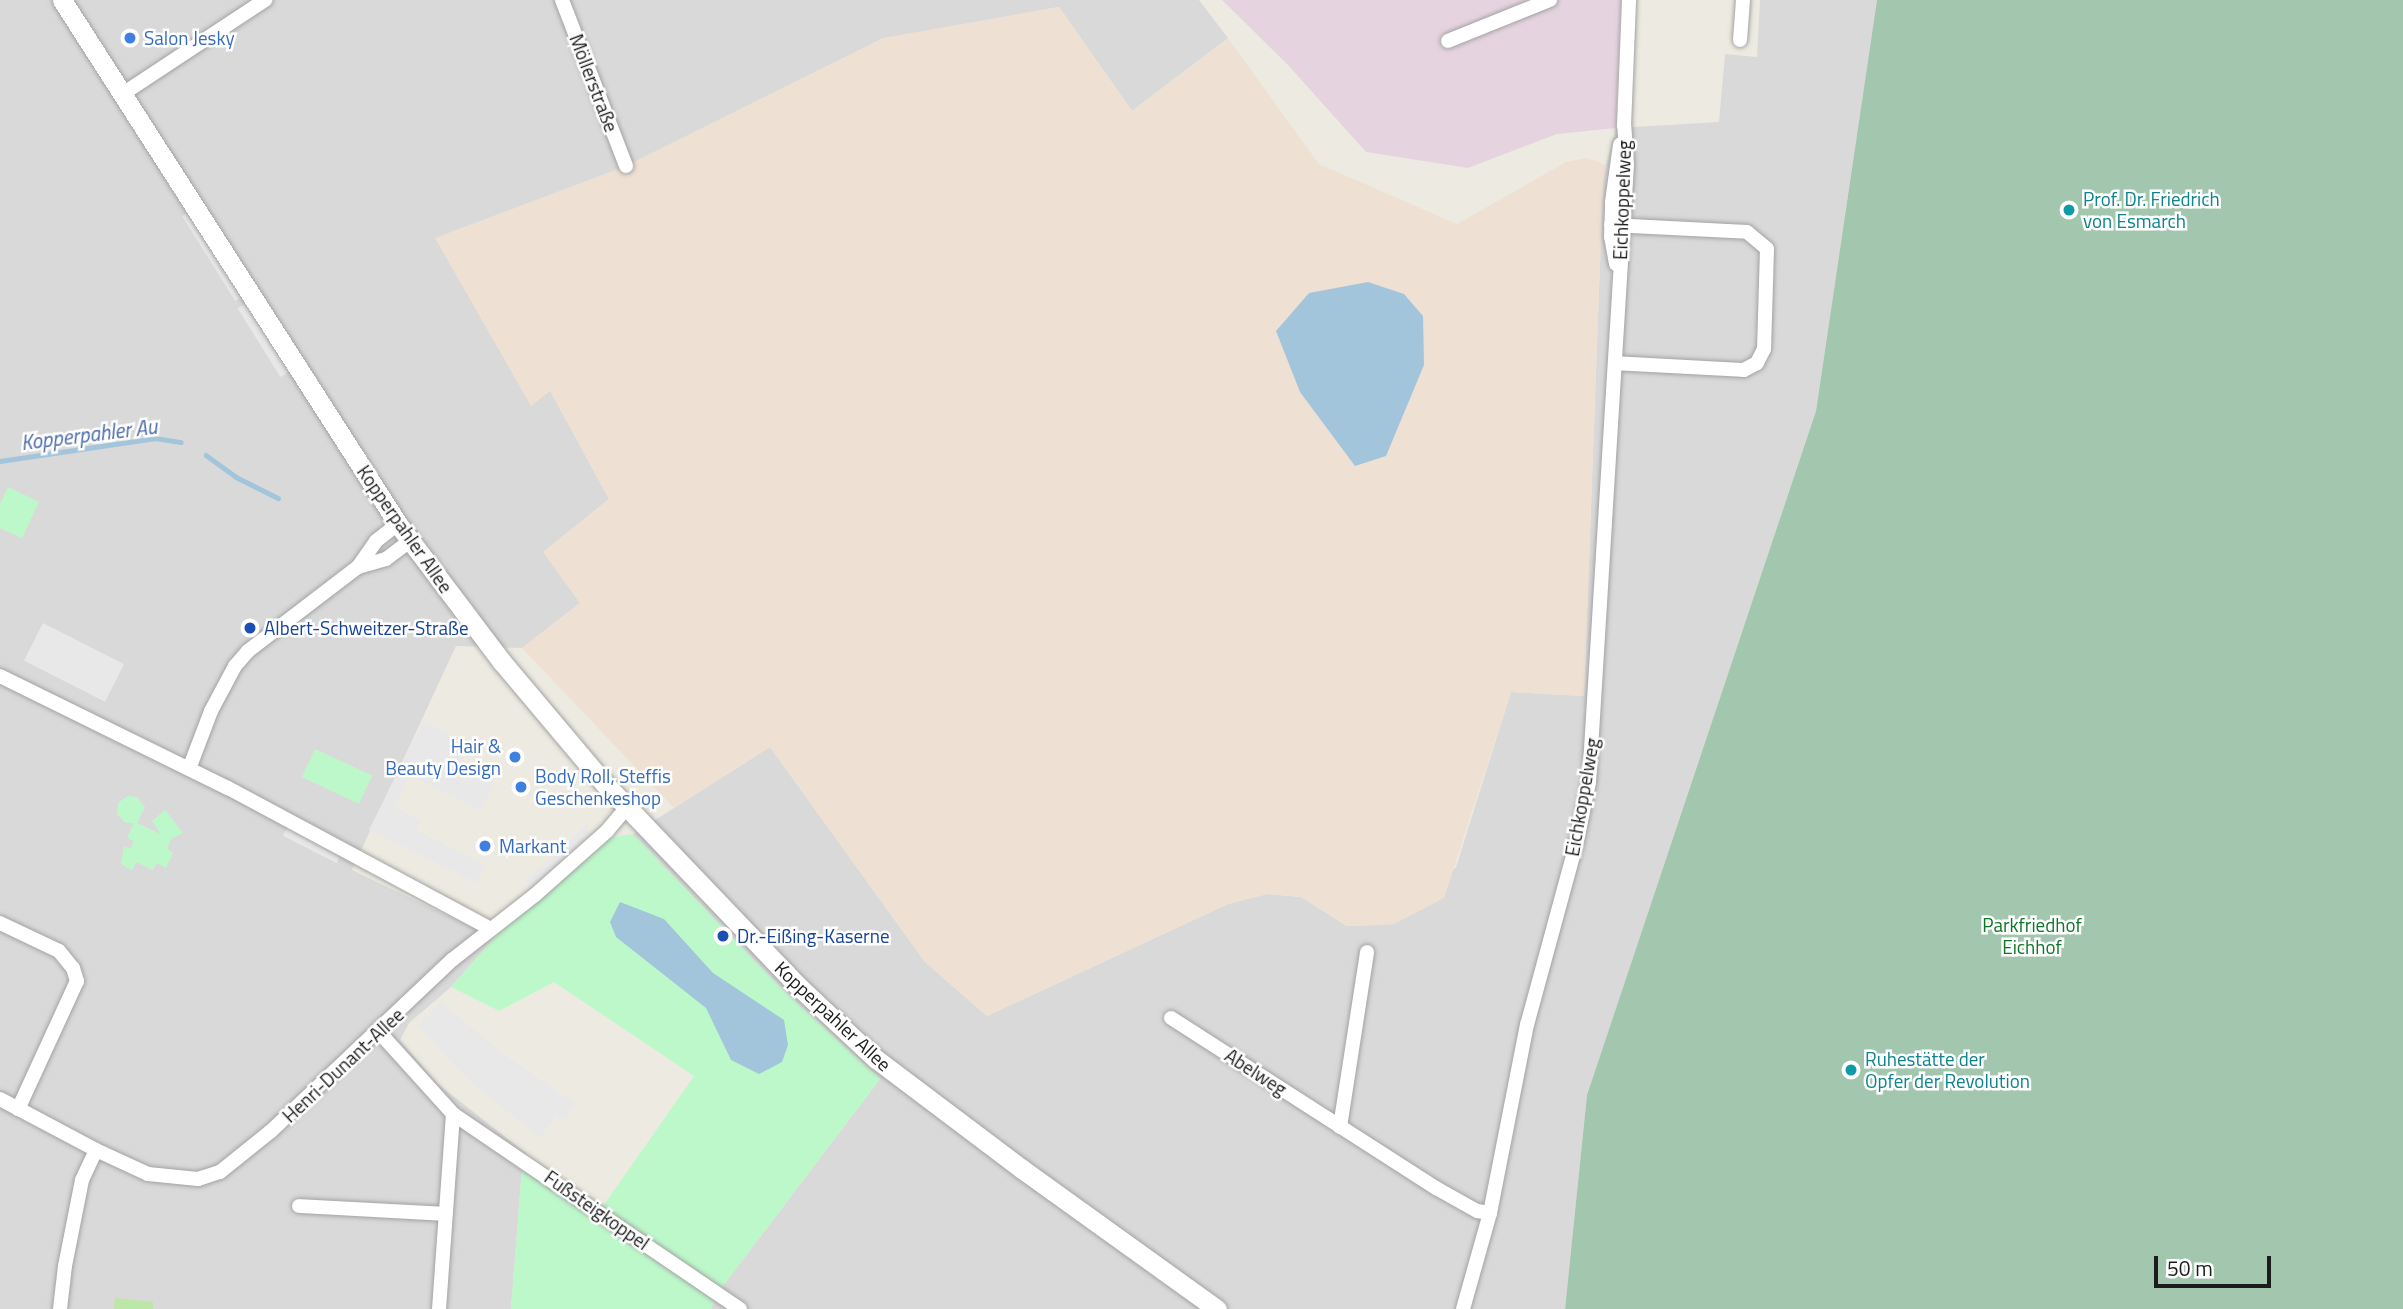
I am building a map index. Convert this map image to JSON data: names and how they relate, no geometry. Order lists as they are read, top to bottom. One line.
{"streets":{"street":["Möllerstraße","Eichkoppelweg","Kopperpahler Allee","Henri-Dunant-Allee","Abelweg","Fußsteigkoppel"]},"crossings":[["Eichkoppelweg","Abelweg"],["Kopperpahler Allee","Henri-Dunant-Allee"],["Henri-Dunant-Allee","Fußsteigkoppel"]],"water":["Kopperpahler Au"],"parks":["Parkfriedhof Eichhof"],"places":["Salon Jesky","Prof. Dr. Friedrich von Esmarch","Albert-Schweitzer-Straße","Hair & Beauty Design","Body Roll, Steffis Geschenkeshop","Markant","Dr.-Eißing-Kaserne","Ruhestätte der Opfer der Revolution"],"scale_bar":"50 m"}
